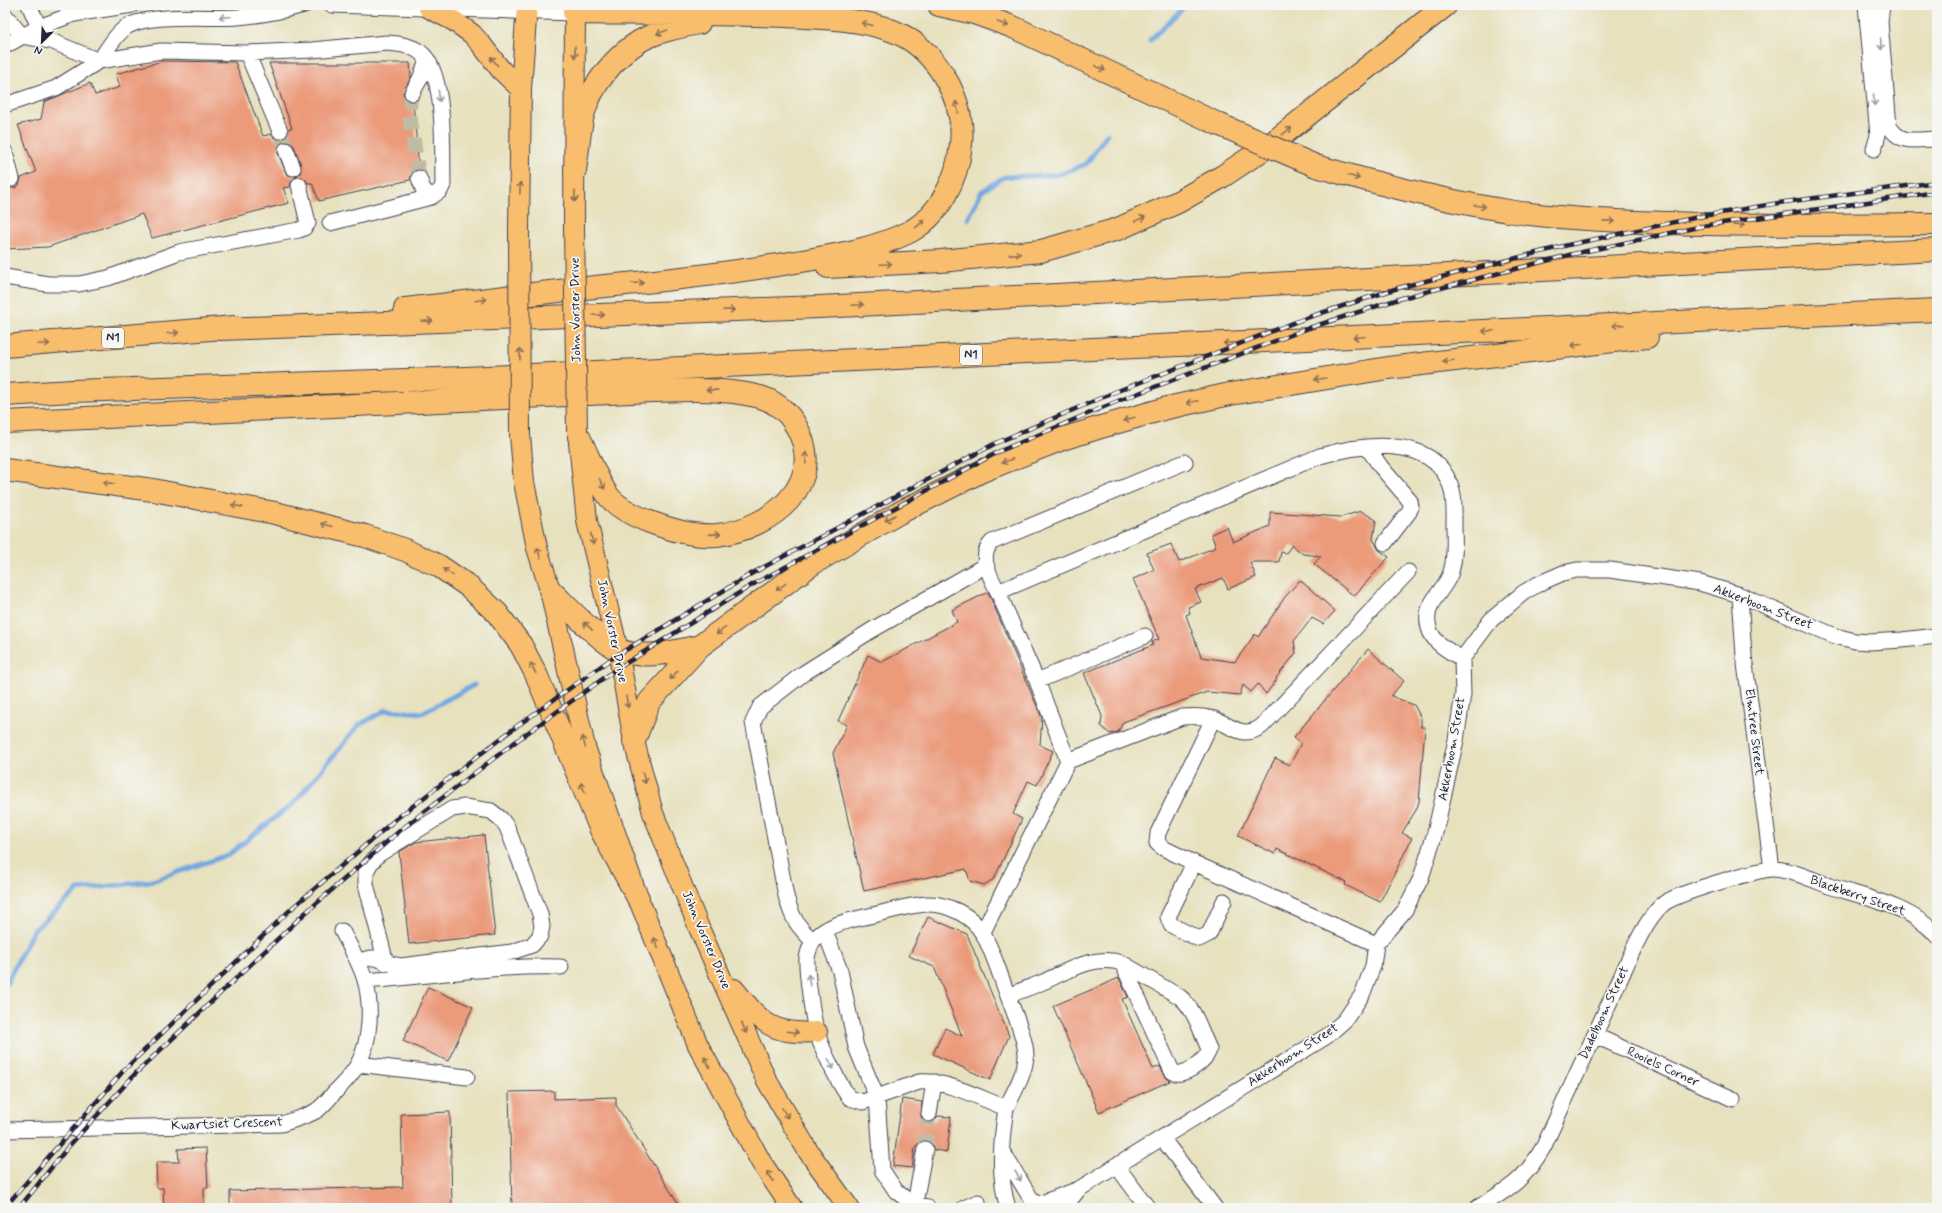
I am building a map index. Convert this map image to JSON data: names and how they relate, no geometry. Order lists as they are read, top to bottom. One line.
{"streets":{"highway":["N1"],"main road":["John Vorster Drive"],"street":["Akkerboom Street","Elmtree Street","Blackberry Street","Dadelboom Street","Rooiels Corner","Kwartsiet Crescent"]},"crossings":[["Akkerboom Street","Elmtree Street"],["Elmtree Street","Blackberry Street"],["Elmtree Street","Dadelboom Street"],["Blackberry Street","Dadelboom Street"],["Dadelboom Street","Rooiels Corner"]],"north":"bottom left"}
